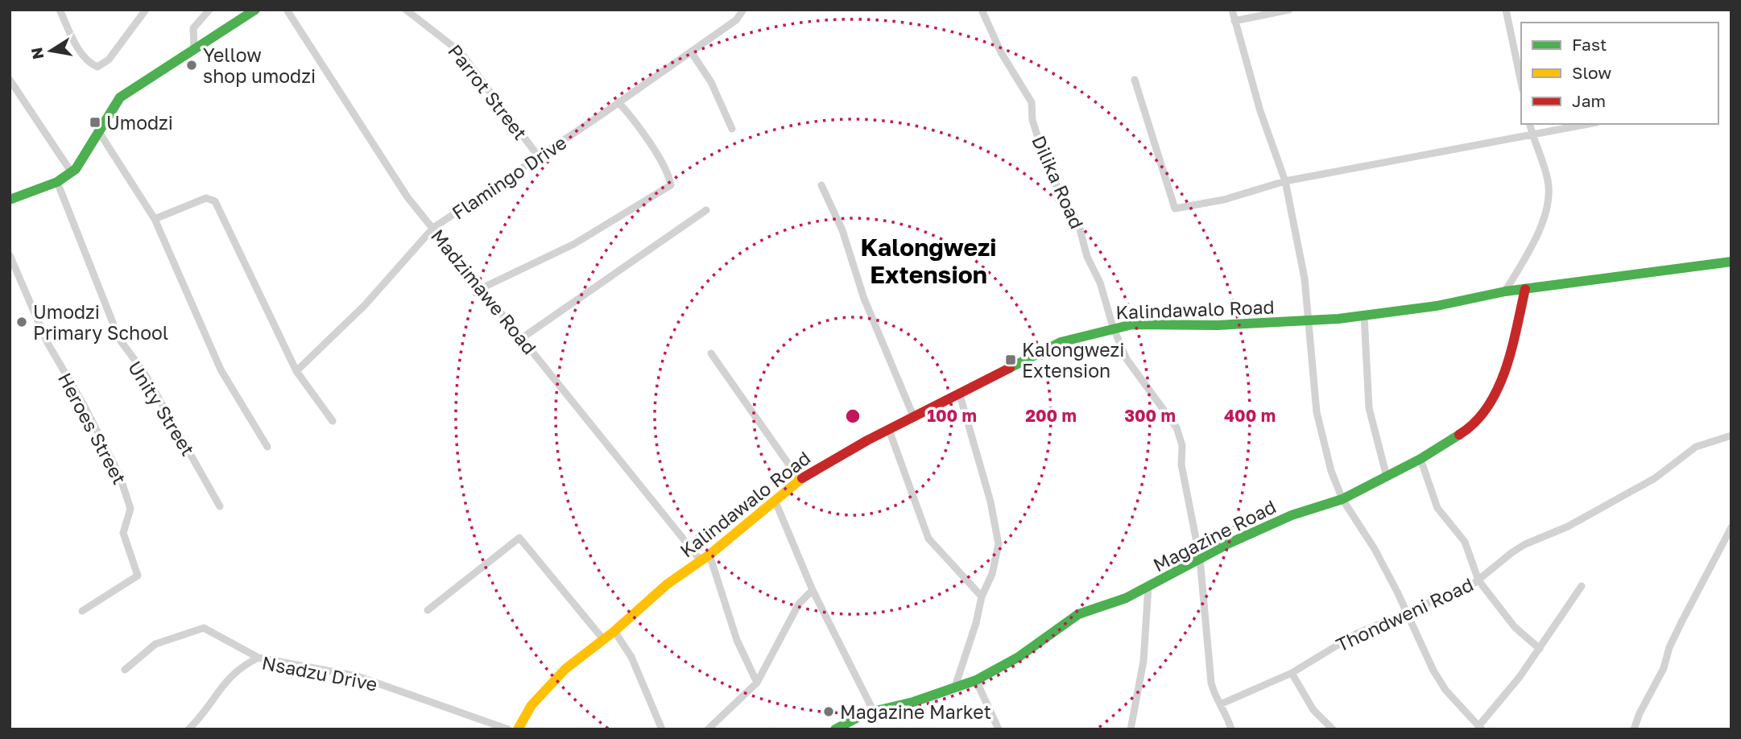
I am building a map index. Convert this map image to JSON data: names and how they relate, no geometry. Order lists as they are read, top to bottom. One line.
{"streets":{"street":["Parrot Street","Flamingo Drive","Dilika Road","Madzimawe Road","Kalindawalo Road","Unity Street","Heroes Street","Magazine Road","Thondweni Road","Nsadzu Drive"]},"crossings":[["Parrot Street","Flamingo Drive"],["Flamingo Drive","Madzimawe Road"],["Dilika Road","Kalindawalo Road"],["Dilika Road","Magazine Road"],["Dilika Road","Thondweni Road"],["Madzimawe Road","Kalindawalo Road"],["Kalindawalo Road","Magazine Road"]],"districts":["Kalongwezi Extension"],"places":{"other":["Yellow shop umodzi","Umodzi Primary School","Magazine Market"],"transit":["Umodzi","Kalongwezi Extension"]},"legend":["Fast","Slow","Jam"],"north":"left","rings":["100 m","200 m","300 m","400 m"]}
